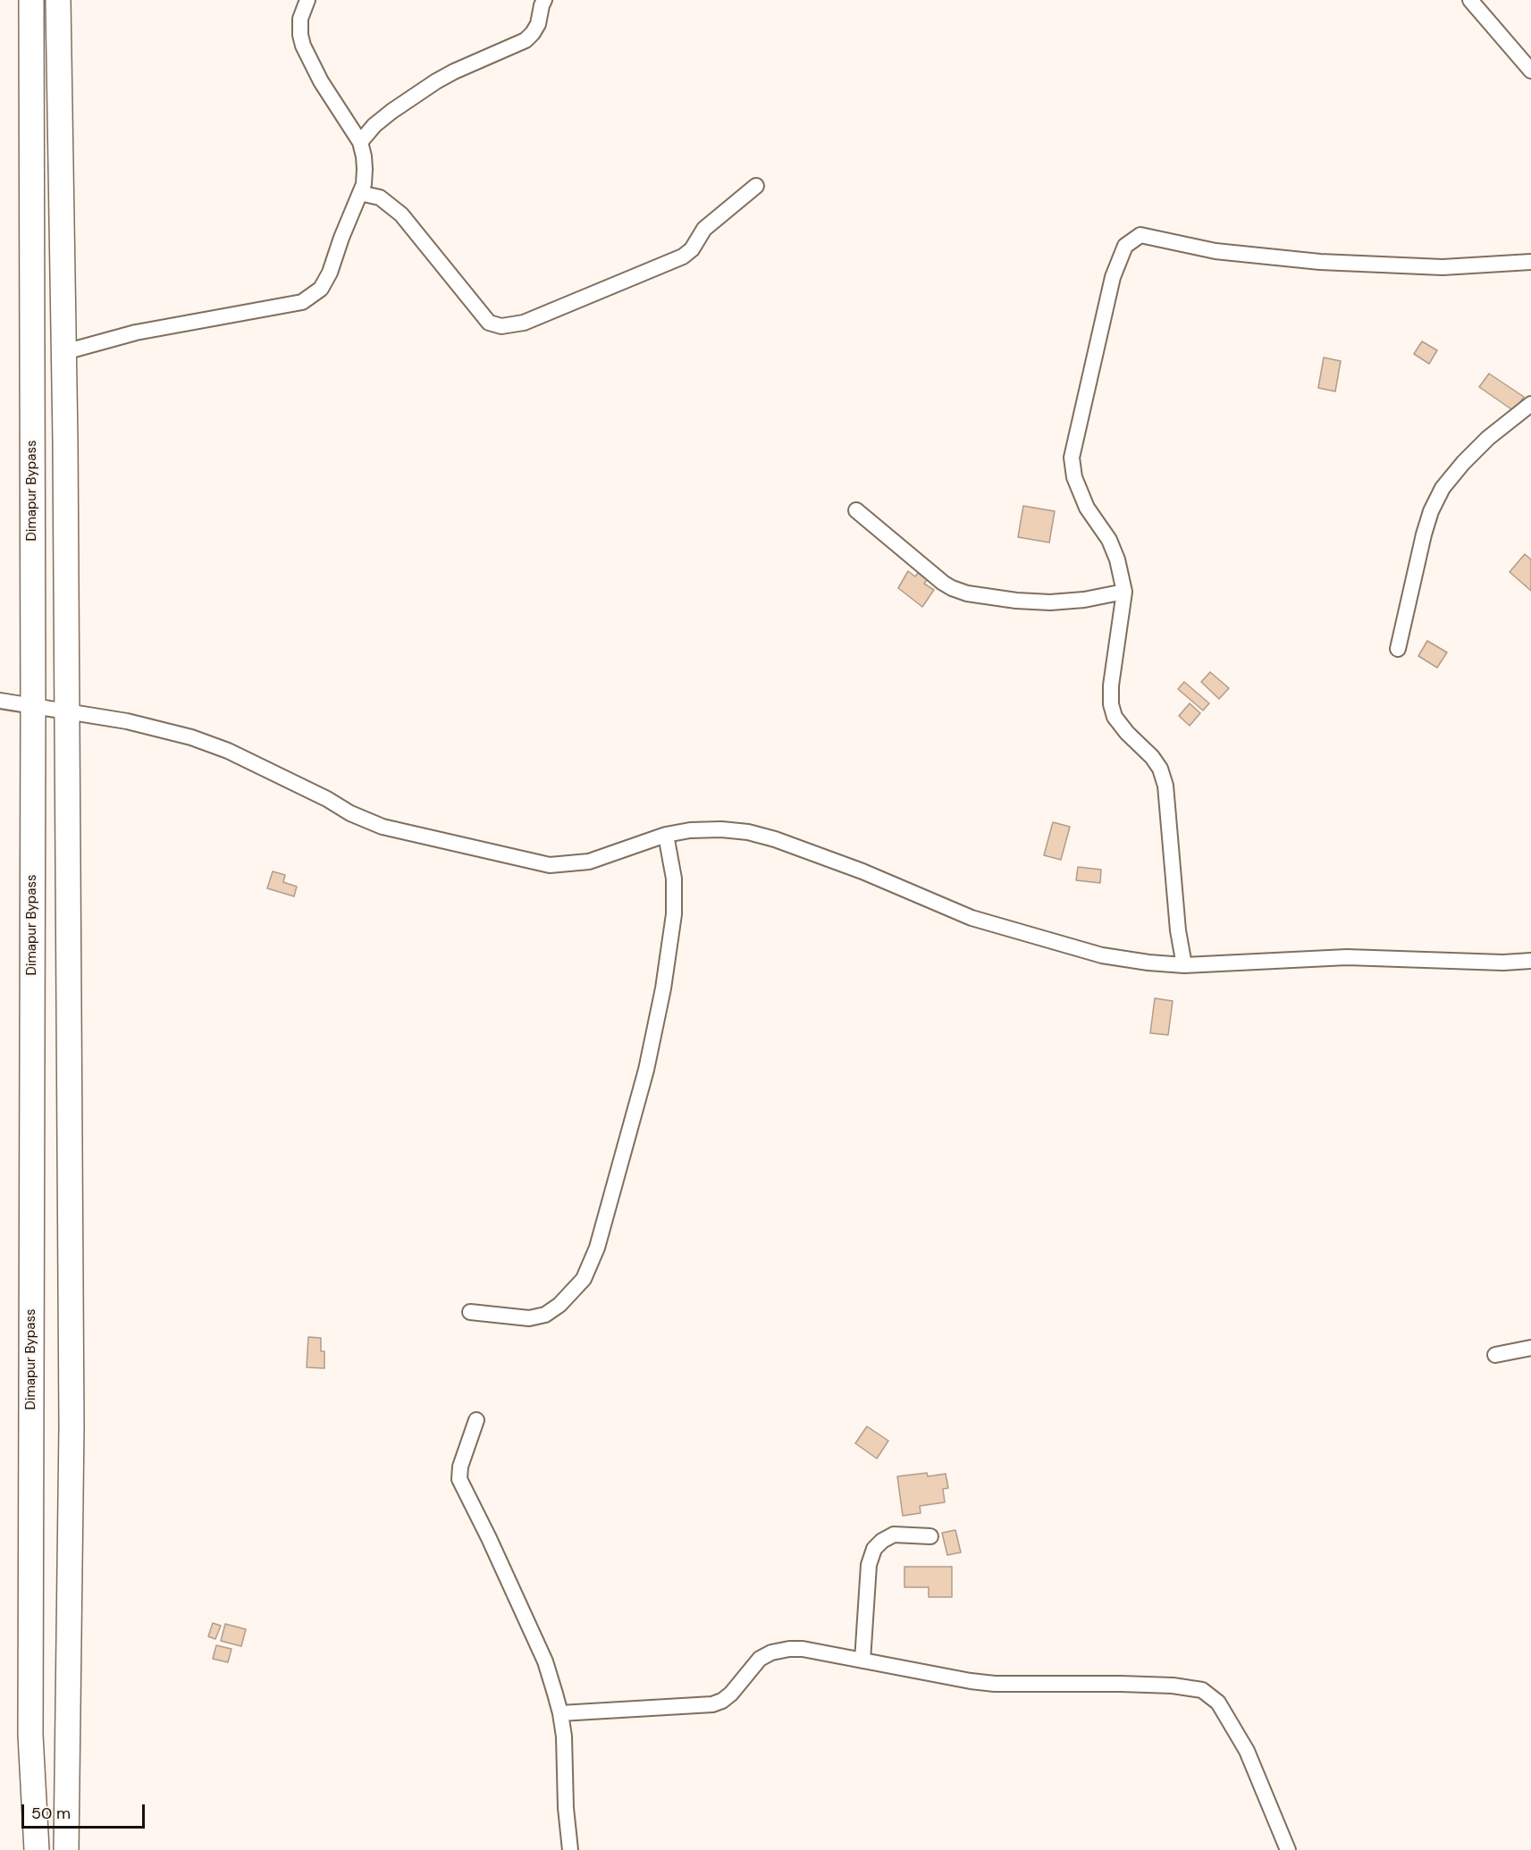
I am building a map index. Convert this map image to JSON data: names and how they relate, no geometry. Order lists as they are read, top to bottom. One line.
{"streets":{"highway":["Dimapur Bypass"]},"scale_bar":"50 m"}
